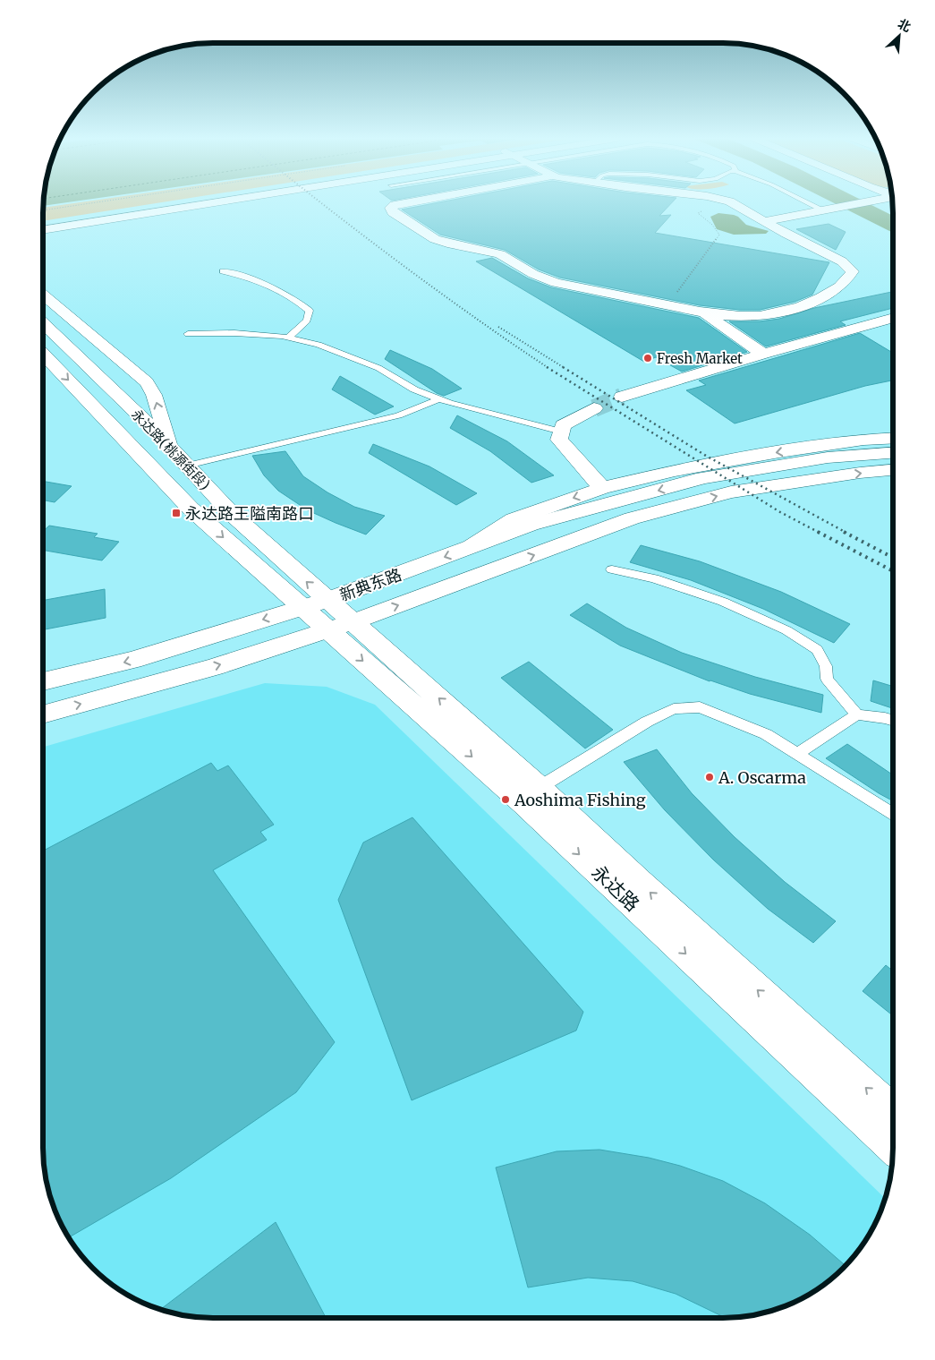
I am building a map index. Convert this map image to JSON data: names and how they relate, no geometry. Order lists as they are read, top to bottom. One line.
{"streets":{"main road":["永达路(桃源街段)","新典东路","永达路"]},"crossings":[["永达路(桃源街段)","新典东路"],["永达路(桃源街段)","永达路"]],"places":{"other":["Fresh Market","A. Oscarma","Aoshima Fishing"],"transit":["永达路王隘南路口"]},"north":"top right"}
